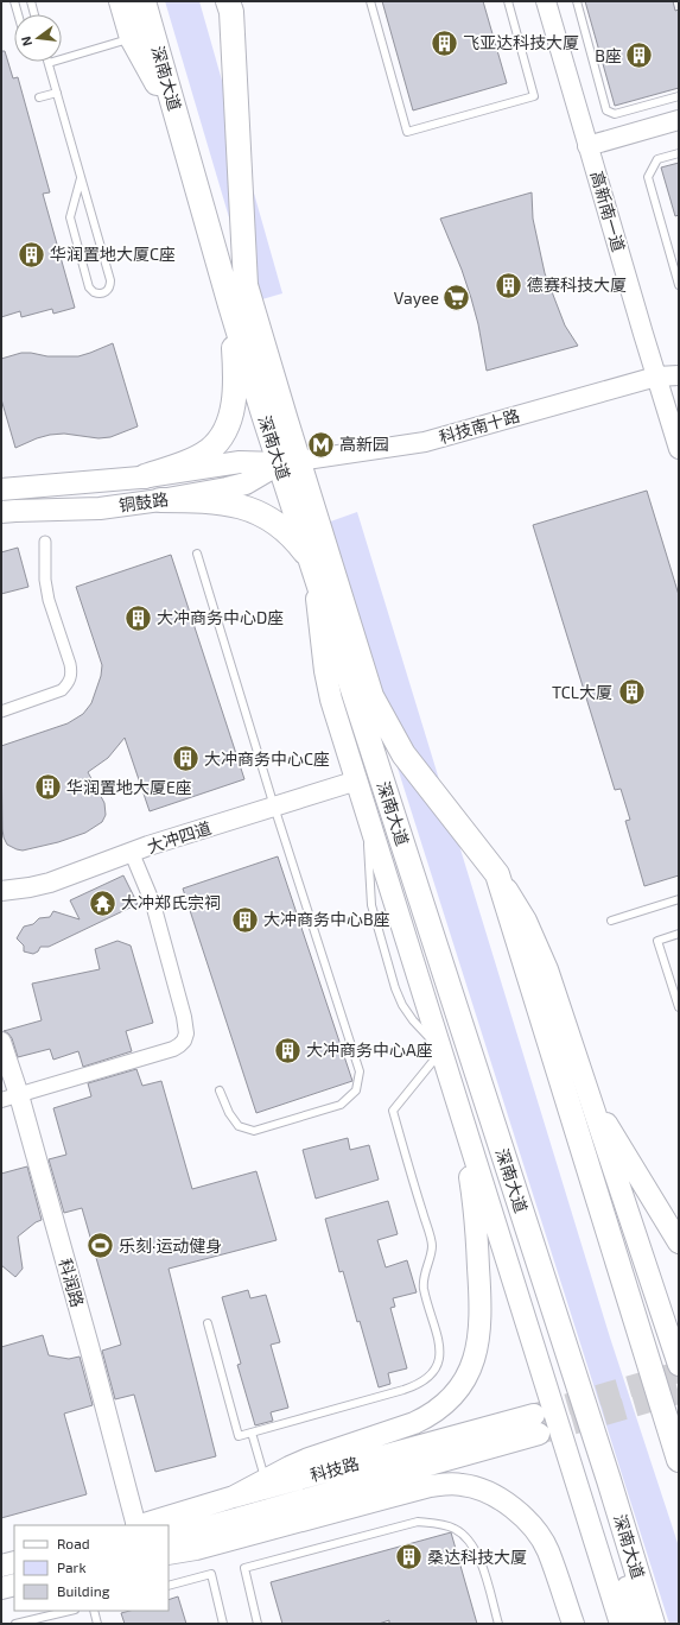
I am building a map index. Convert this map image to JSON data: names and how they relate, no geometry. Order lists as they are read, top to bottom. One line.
{"streets":{"main road":["深南大道","铜鼓路","科技路"],"street":["高新南一道","科技南十路","大冲四道","科润路"]},"crossings":[["深南大道","科技南十路"],["深南大道","铜鼓路"],["高新南一道","科技南十路"],["科技南十路","铜鼓路"]],"places":{"building":["飞亚达科技大厦","B座","华润置地大厦C座","德赛科技大厦","大冲商务中心D座","TCL大厦","大冲商务中心C座","华润置地大厦E座","大冲商务中心B座","大冲商务中心A座","桑达科技大厦"],"supermarket":["Vayee"],"metro station":["高新园"],"temple":["大冲郑氏宗祠"],"sports":["乐刻·运动健身"]},"legend":["Road","Park","Building"],"north":"left"}
